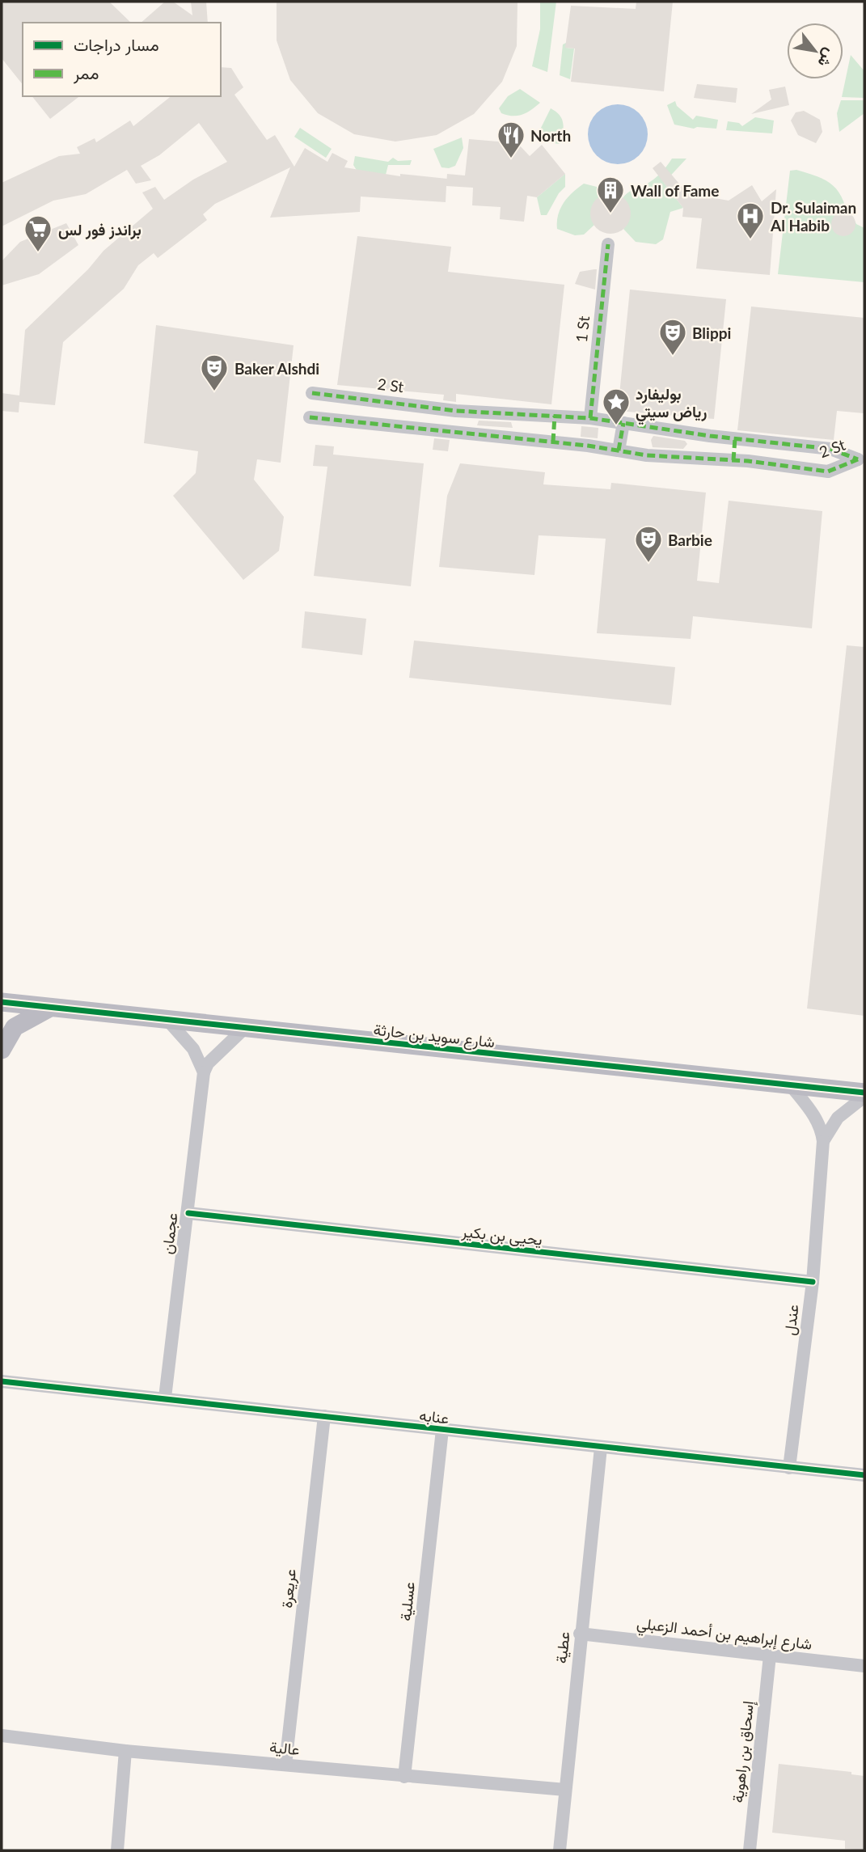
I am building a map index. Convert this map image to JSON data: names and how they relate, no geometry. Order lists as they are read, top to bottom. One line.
{"streets":{"street":["1 St","2 St","شارع سويد بن حارثة","عجمان","يحيى بن بكير","عندل","عنابه","عريعرة","عسلية","شارع إبراهيم بن أحمد الزعبلي","عطية","عالية","إسحاق بن راهوية"]},"crossings":[["1 St","2 St"],["شارع سويد بن حارثة","عندل"],["عجمان","يحيى بن بكير"],["عجمان","عنابه"],["يحيى بن بكير","عندل"],["عندل","عنابه"],["عنابه","عريعرة"],["عنابه","عسلية"],["عنابه","عطية"],["عريعرة","عالية"],["عسلية","عالية"],["شارع إبراهيم بن أحمد الزعبلي","عطية"],["شارع إبراهيم بن أحمد الزعبلي","إسحاق بن راهوية"],["عطية","عالية"]],"places":{"restaurant":["North"],"building":["Wall of Fame"],"hospital":["Dr. Sulaiman Al Habib"],"supermarket":["براندز فور لس"],"theatre":["Blippi","Baker Alshdi","Barbie"],"place":["بوليفارد رياض سيتي"]},"legend":["مسار دراجات","ممر"],"north":"bottom right"}
